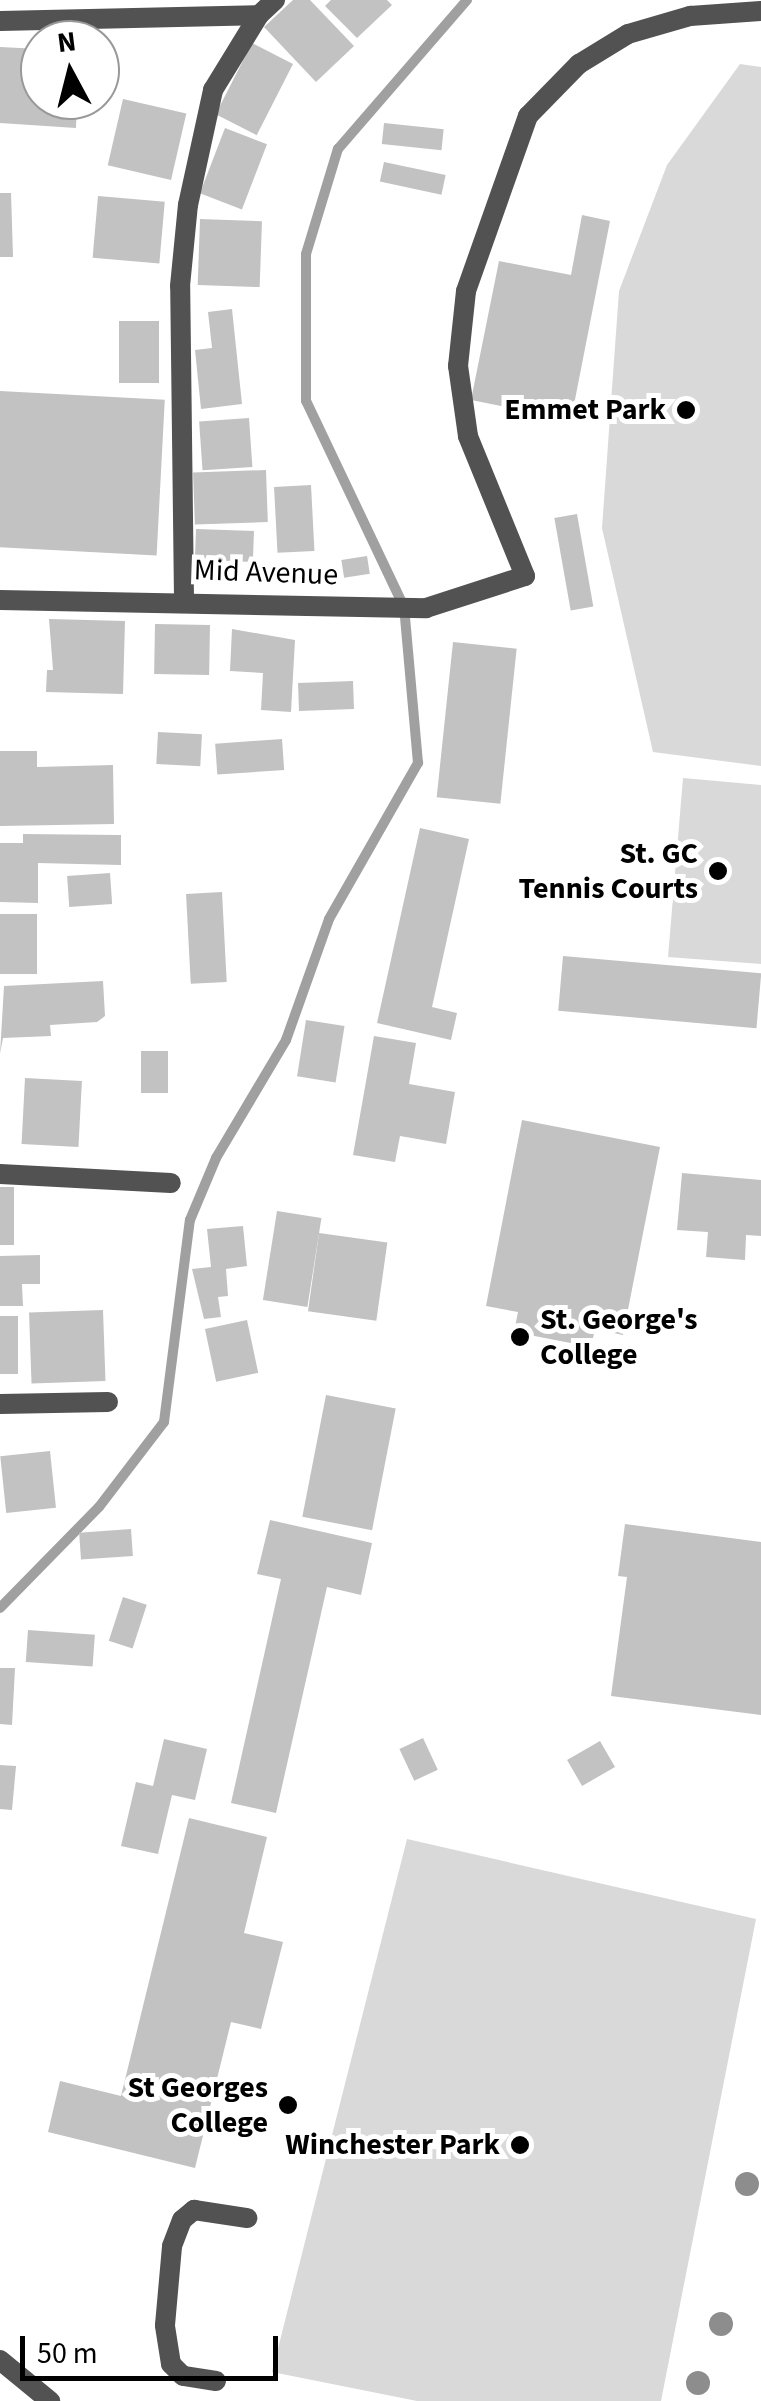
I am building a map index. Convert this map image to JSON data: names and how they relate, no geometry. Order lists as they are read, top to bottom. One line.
{"streets":{"street":["Mid Avenue"]},"places":["Emmet Park","St. GC Tennis Courts","St. George's College","St Georges College","Winchester Park"],"scale_bar":"50 m","north":"top"}
